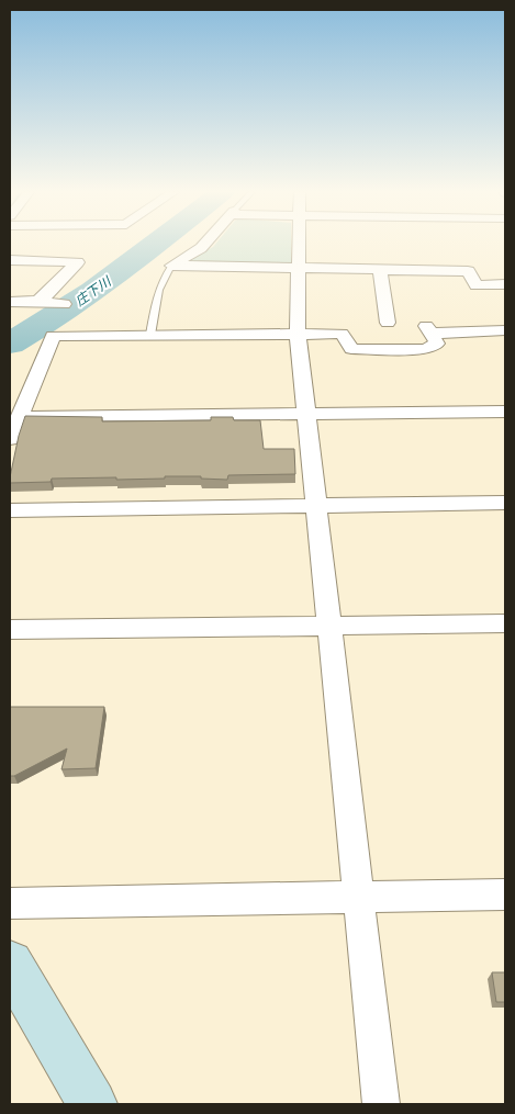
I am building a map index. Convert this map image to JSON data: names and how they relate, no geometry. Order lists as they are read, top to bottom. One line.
{"water":["庄下川"]}
